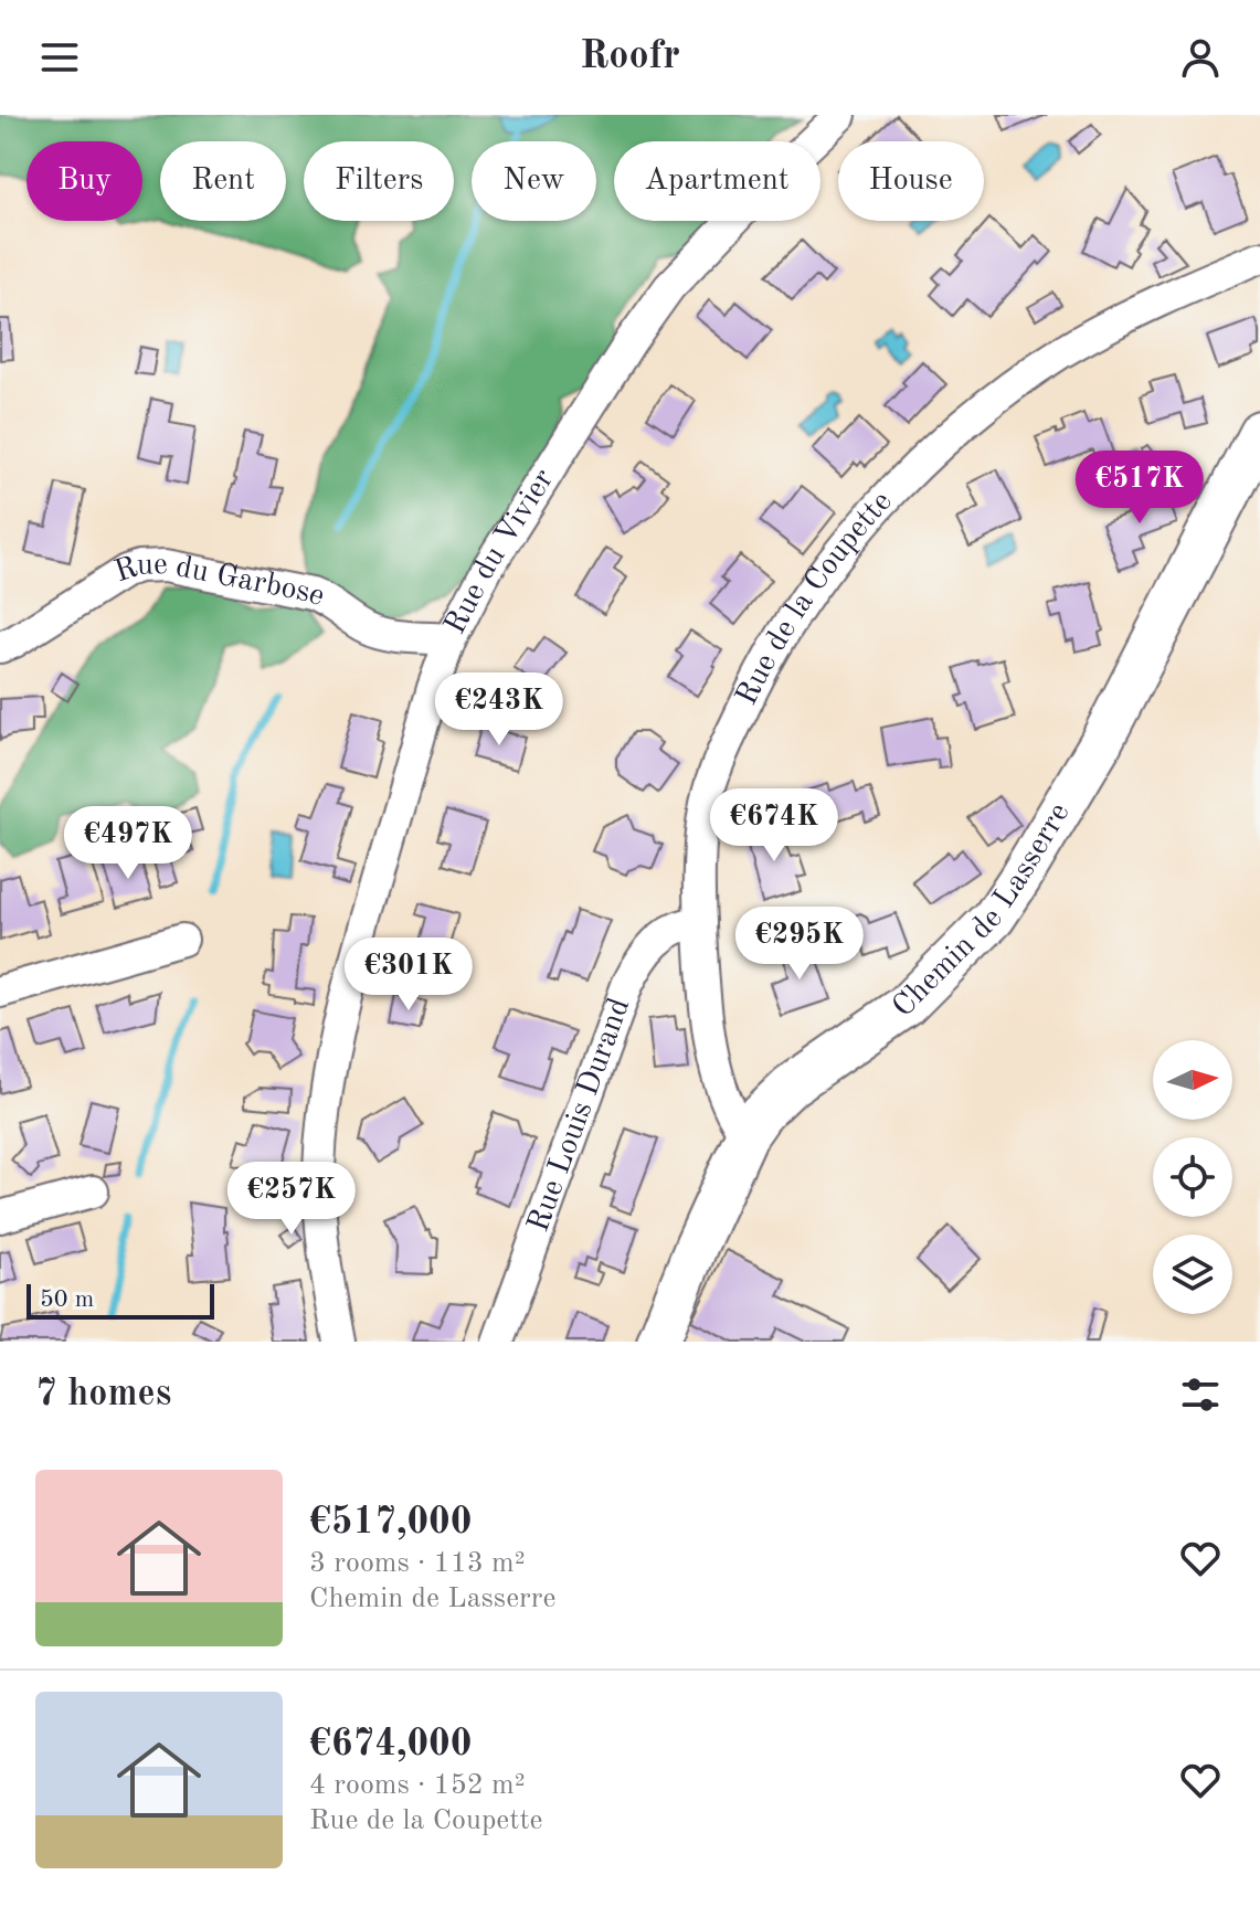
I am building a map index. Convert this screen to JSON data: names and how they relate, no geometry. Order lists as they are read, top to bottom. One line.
{"streets":{"street":["Rue du Vivier","Rue du Garbose","Rue de la Coupette","Chemin de Lasserre","Rue Louis Durand"]},"crossings":[["Rue du Vivier","Rue du Garbose"],["Rue de la Coupette","Chemin de Lasserre"],["Rue de la Coupette","Rue Louis Durand"]],"scale_bar":"50 m","north":"right","page":{"header":"Roofr","chip":["Buy","Rent","Filters","New","Apartment","House"],"price":["€517K","€243K","€674K","€497K","€295K","€301K","€257K"],"scale":"50 m","heading":"7 homes","list":[{"name":"€517,000","note":"3 rooms · 113 m² · Chemin de Lasserre"},{"name":"€674,000","note":"4 rooms · 152 m² · Rue de la Coupette"}]}}
